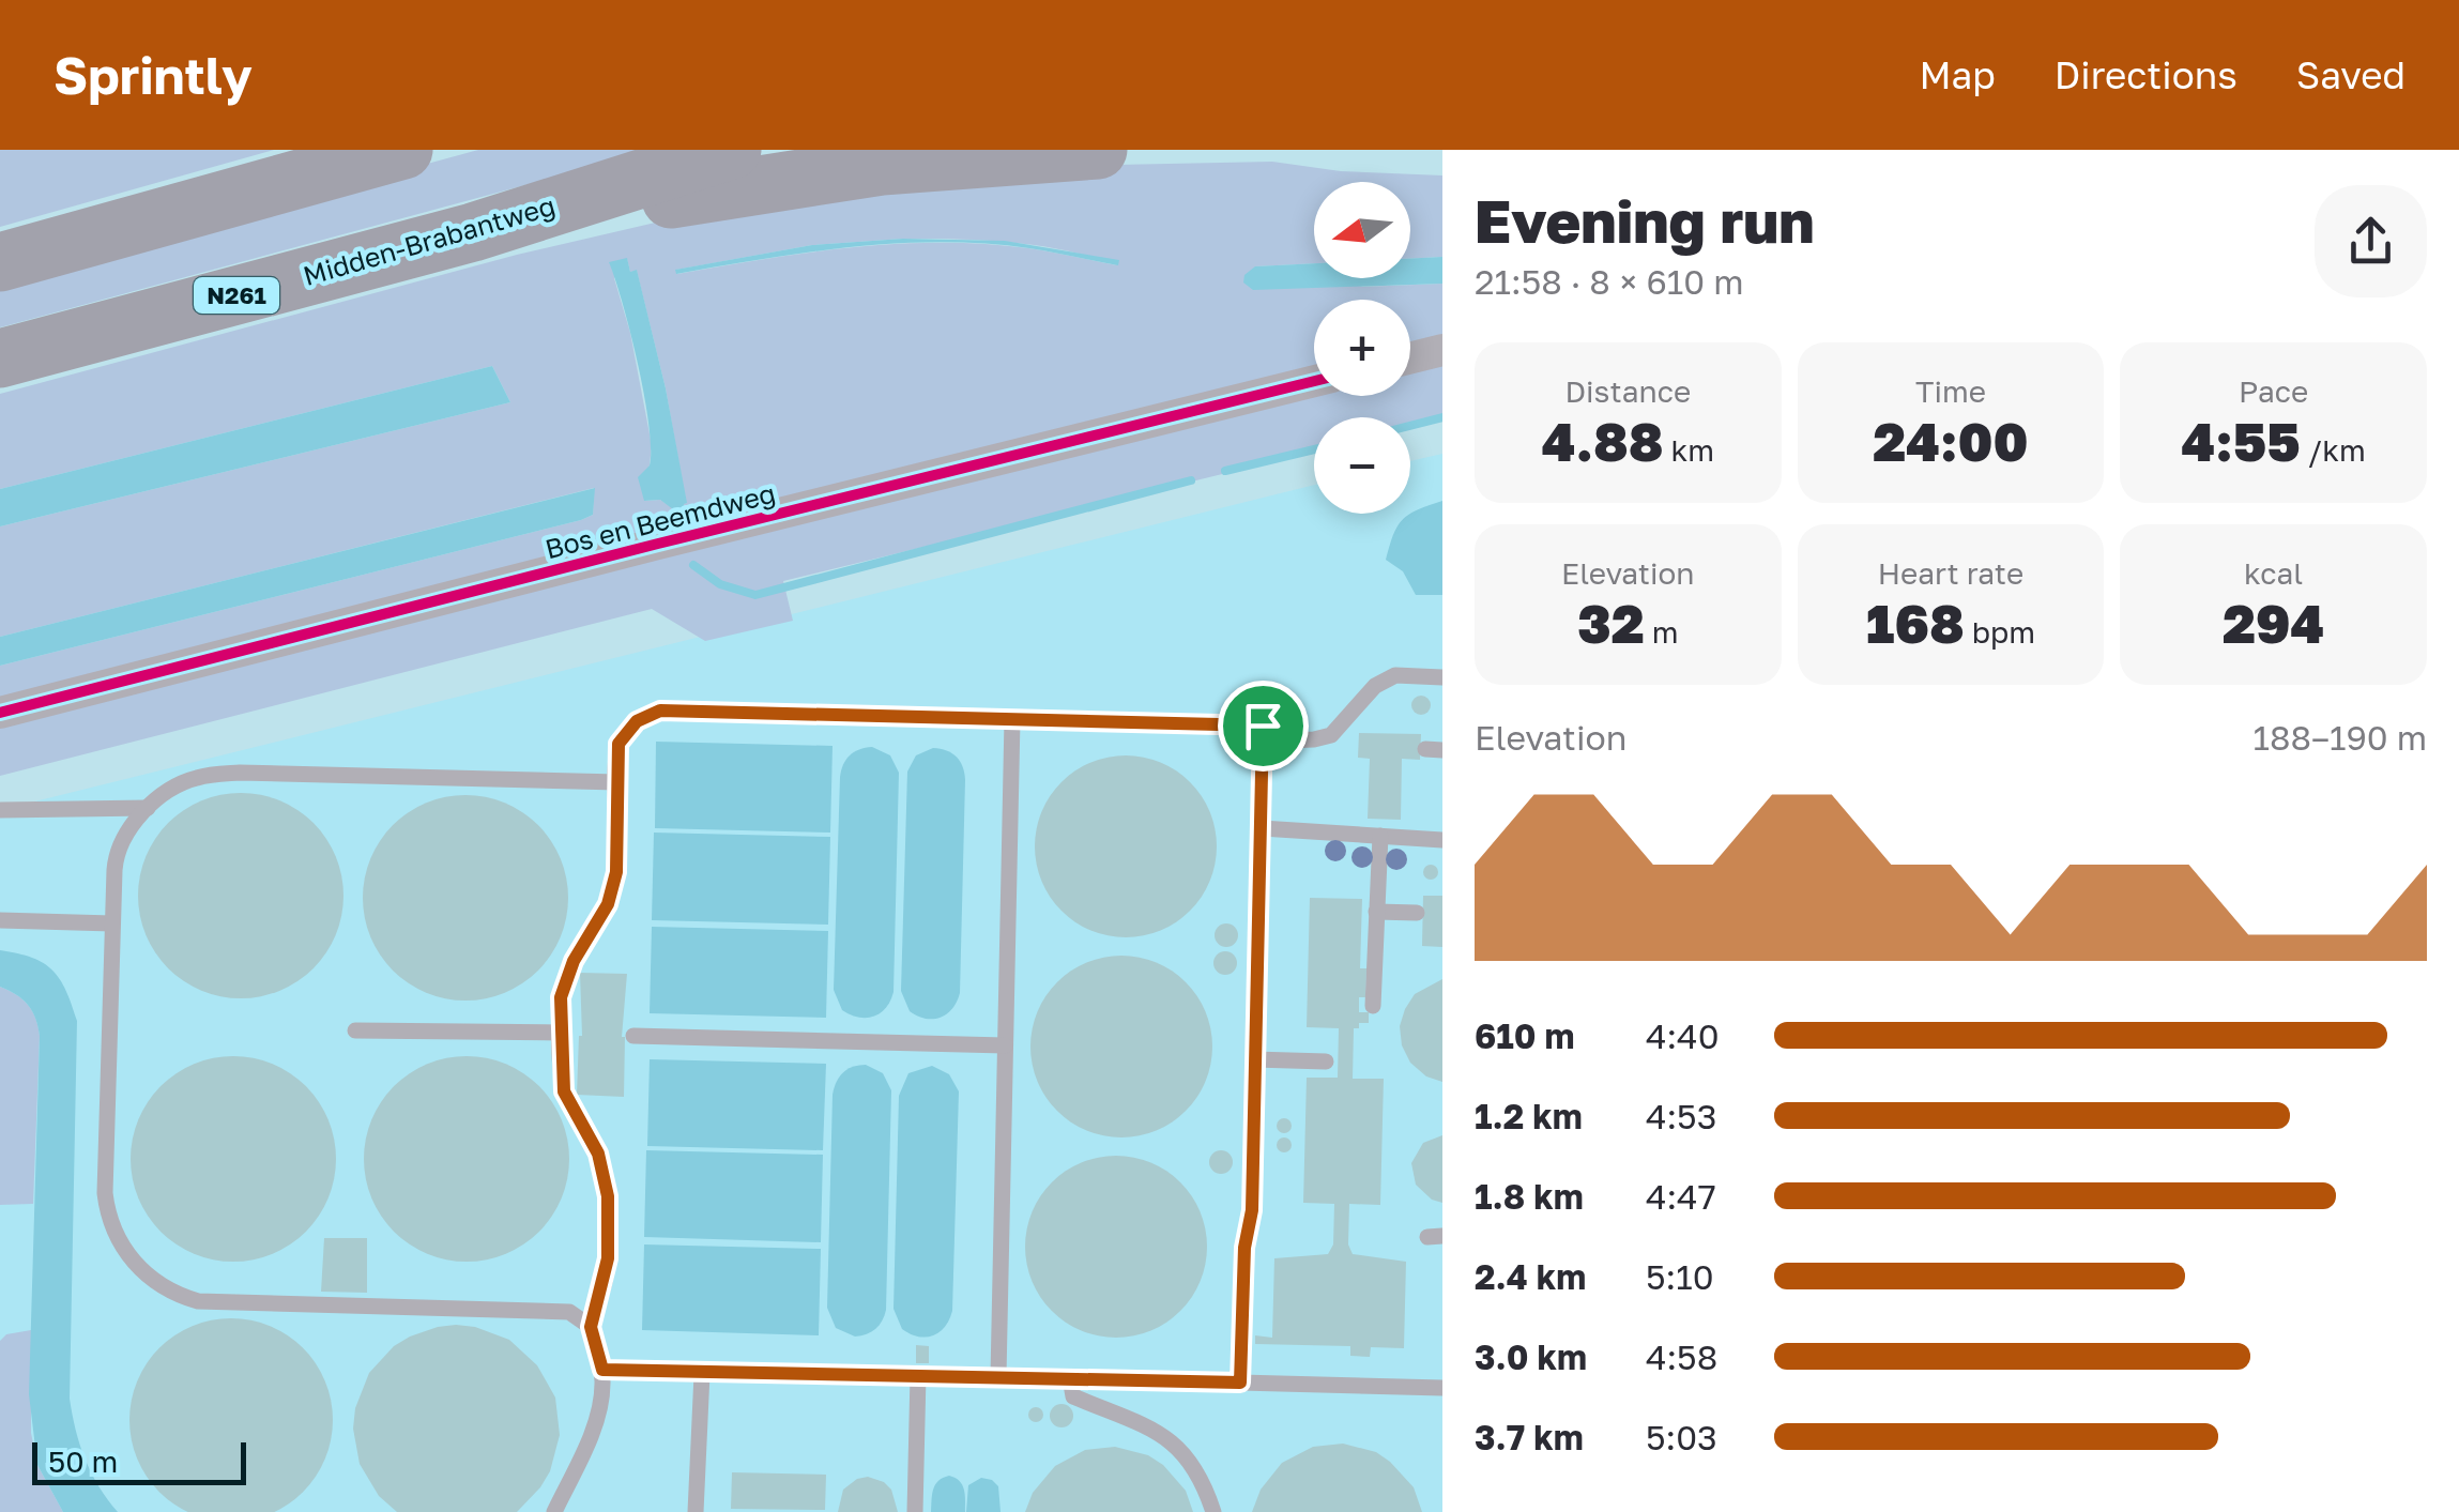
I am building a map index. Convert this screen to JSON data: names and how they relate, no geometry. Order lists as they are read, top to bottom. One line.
{"streets":{"highway":["Midden-Brabantweg","N261"],"street":["Bos en Beemdweg"]},"crossings":[["Midden-Brabantweg","N261"]],"scale_bar":"50 m","north":"left","page":{"header":"Sprintly","nav":["Map","Directions","Saved"],"heading":["Evening run","21:58 · 8 × 610 m"],"map_buttons":["+","−"],"stats":[["Distance","4.88 km"],["Time","24:00"],["Pace","4:55 /km"],["Elevation","32 m"],["Heart rate","168 bpm"],["kcal","294"]],"chart":["Elevation","188–190 m"],"list":[{"name":"610 m","note":"4:40"},{"name":"1.2 km","note":"4:53"},{"name":"1.8 km","note":"4:47"},{"name":"2.4 km","note":"5:10"},{"name":"3.0 km","note":"4:58"},{"name":"3.7 km","note":"5:03"}],"scale":"50 m"}}
